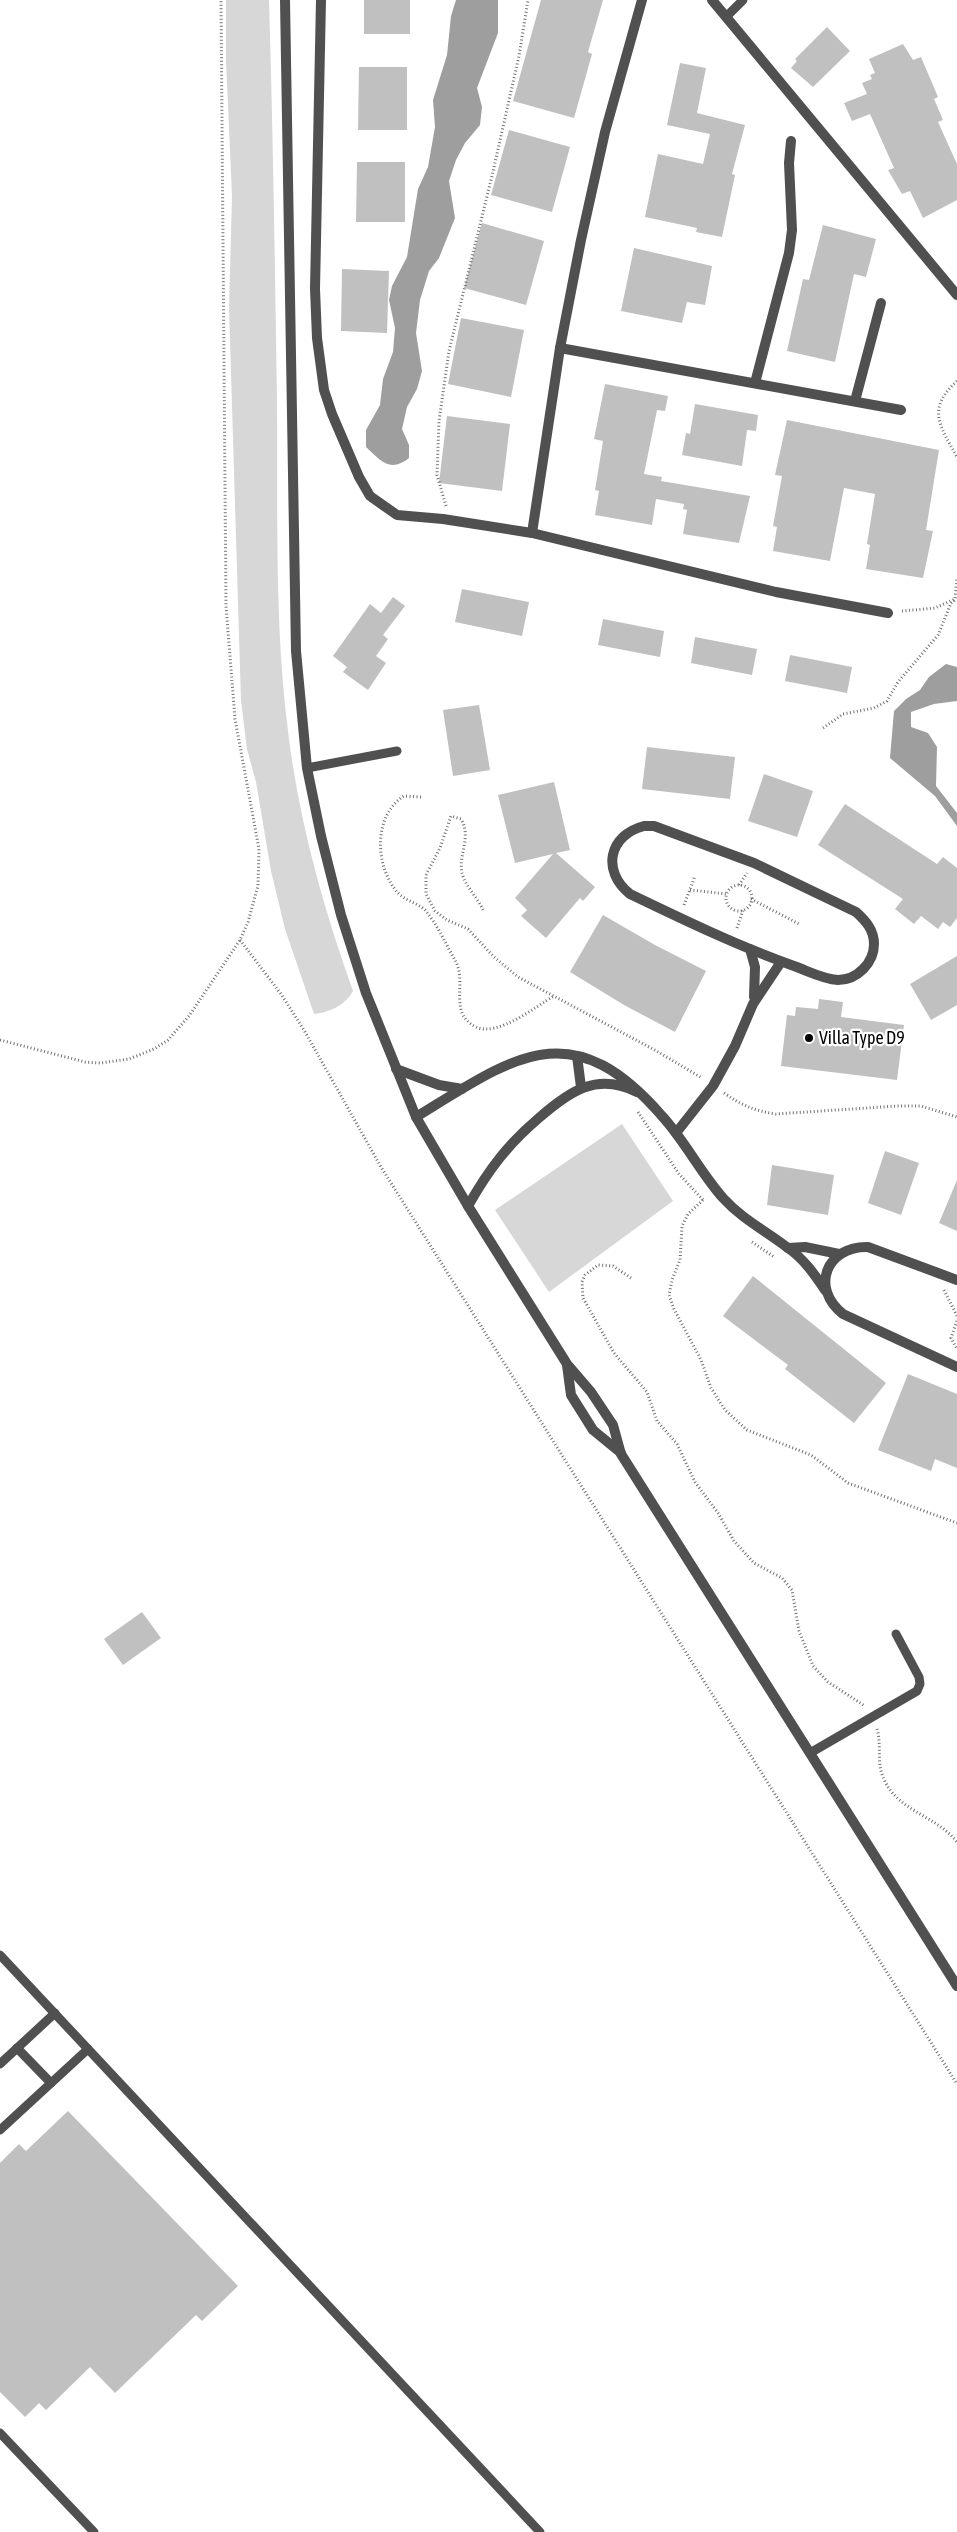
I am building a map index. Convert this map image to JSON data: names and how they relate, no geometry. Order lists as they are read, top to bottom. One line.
{"places":["Villa Type D9"]}
